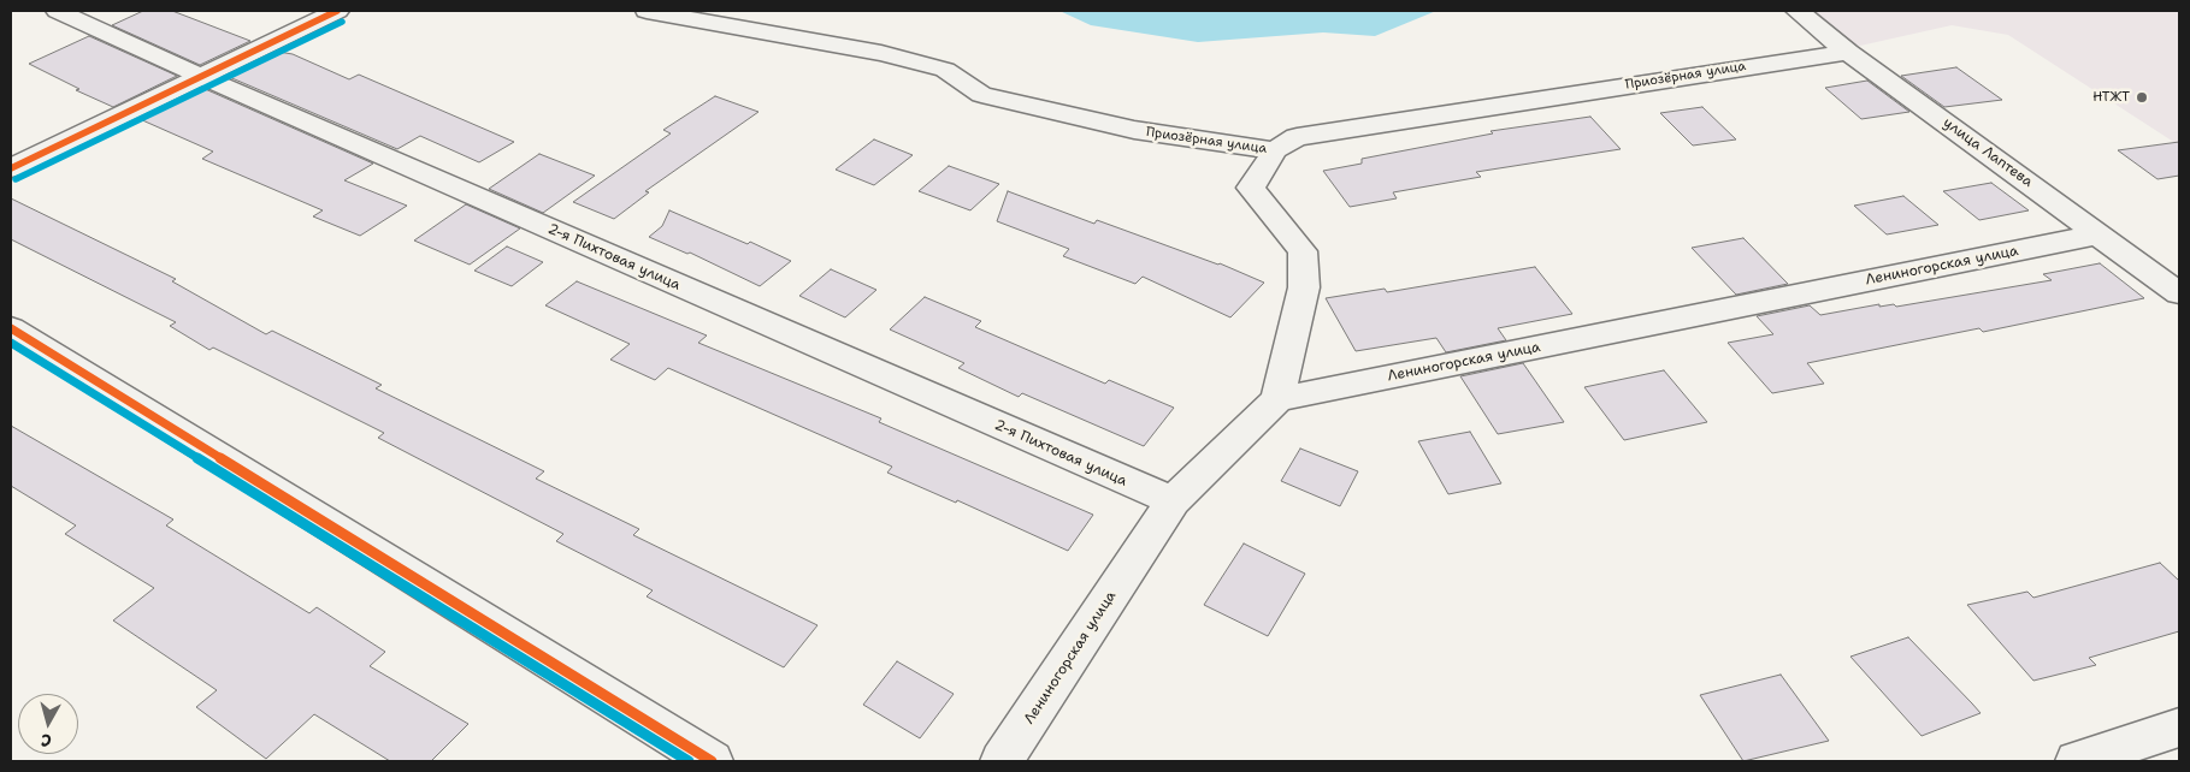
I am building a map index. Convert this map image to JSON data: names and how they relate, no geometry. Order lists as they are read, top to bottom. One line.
{"streets":{"street":["Приозёрная улица","улица Лаптева","2-я Пихтовая улица","Лениногорская улица"]},"crossings":[["Приозёрная улица","улица Лаптева"],["улица Лаптева","Лениногорская улица"],["2-я Пихтовая улица","Лениногорская улица"]],"places":["НТЖТ"],"north":"bottom"}
